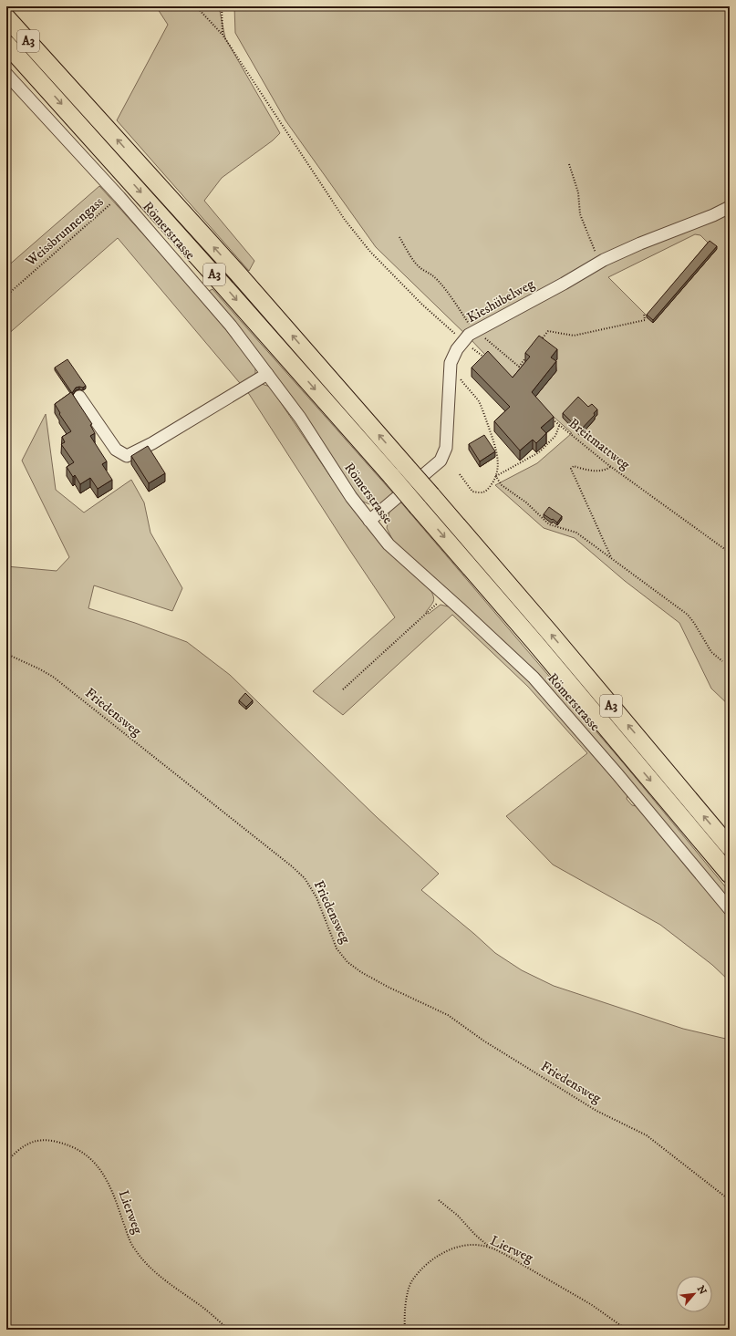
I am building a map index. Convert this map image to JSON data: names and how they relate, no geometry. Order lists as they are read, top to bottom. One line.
{"streets":{"highway":["A3"],"street":["Römerstrasse","Kieshübelweg"],"path":["Weissbrunnengass","Breitmattweg","Friedensweg","Lierweg"]},"crossings":[["Römerstrasse","Weissbrunnengass"],["Römerstrasse","Kieshübelweg"]],"north":"top right"}
